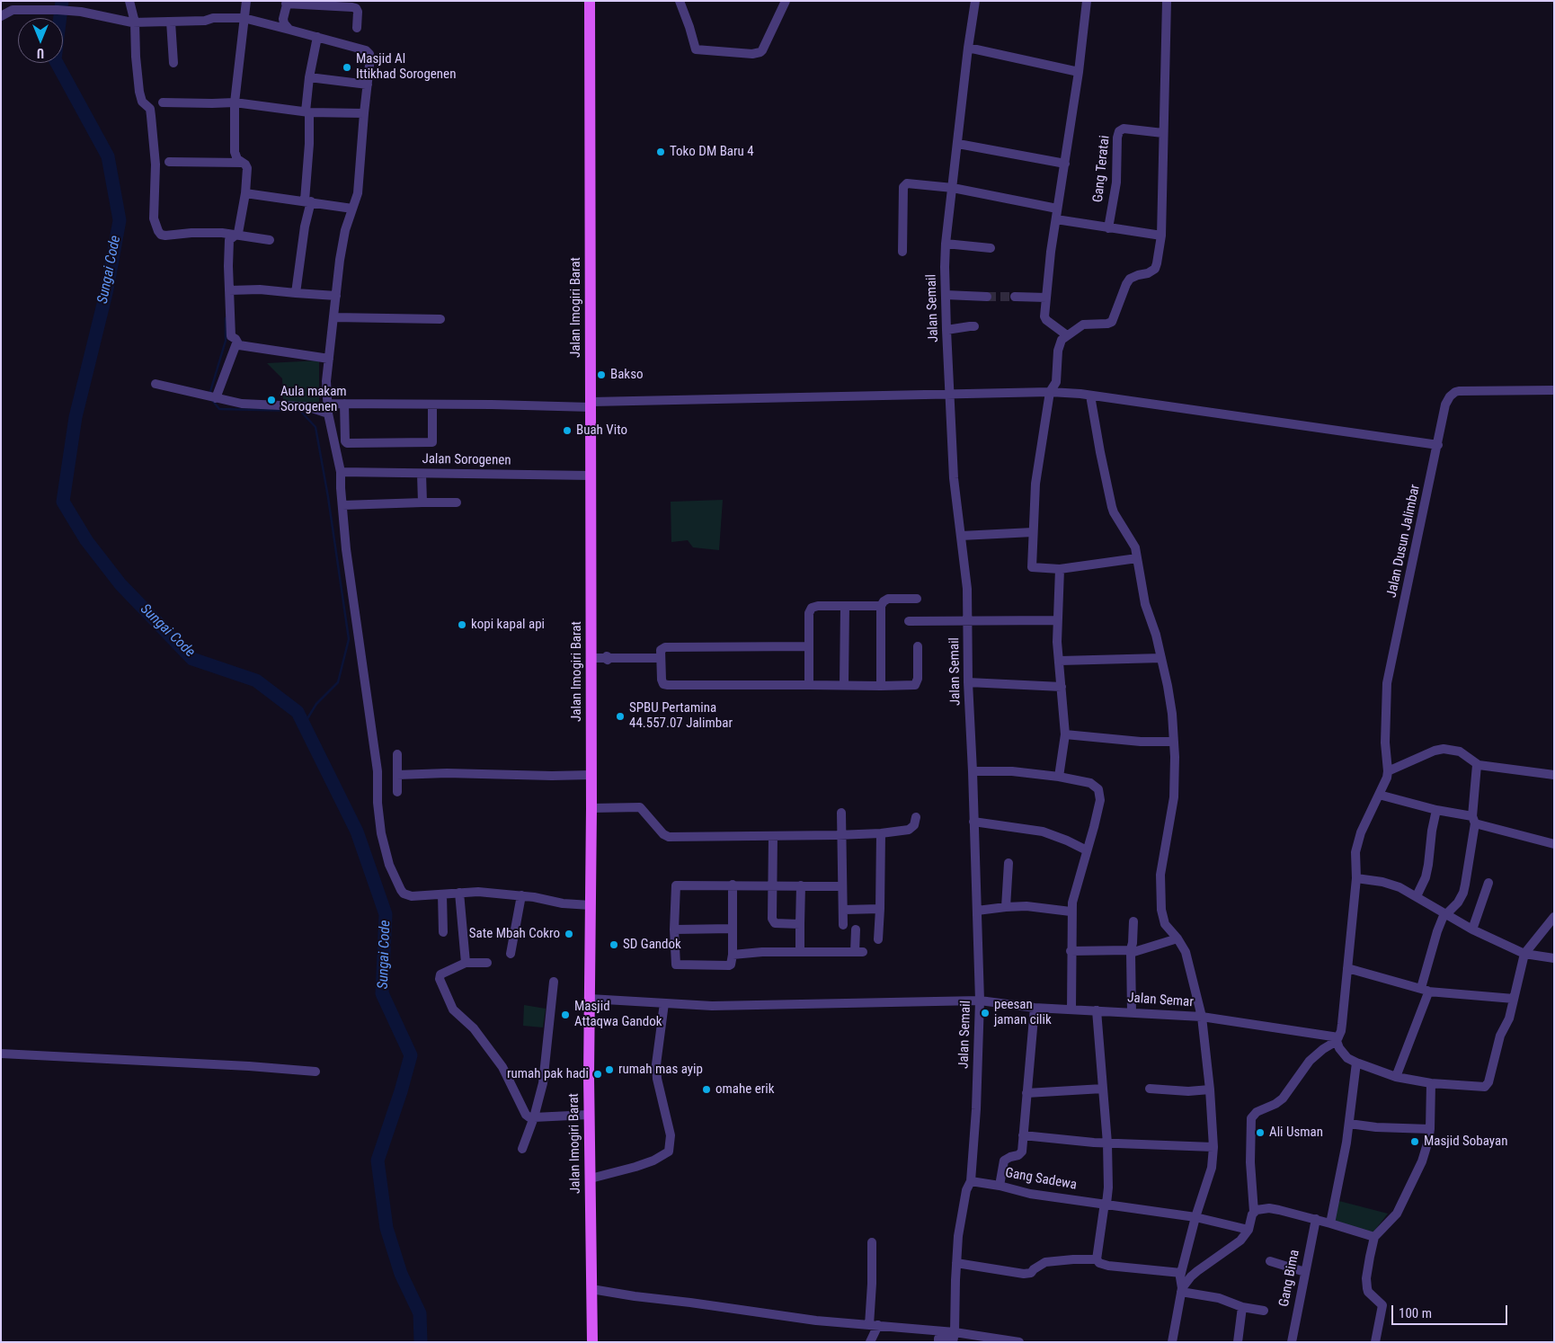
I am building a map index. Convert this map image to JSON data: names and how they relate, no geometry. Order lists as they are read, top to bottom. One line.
{"streets":{"main road":["Jalan Imogiri Barat"],"street":["Gang Teratai","Jalan Semail","Jalan Sorogenen","Jalan Dusun Jalimbar","Jalan Semar","Gang Sadewa","Gang Bima"]},"crossings":[["Jalan Imogiri Barat","Jalan Sorogenen"],["Jalan Imogiri Barat","Jalan Semar"],["Jalan Semail","Jalan Semar"],["Jalan Semail","Gang Sadewa"],["Jalan Dusun Jalimbar","Jalan Semar"]],"water":["Sungai Code"],"places":["Masjid Al Ittikhad Sorogenen","Toko DM Baru 4","Bakso","Aula makam Sorogenen","Buah Vito","kopi kapal api","SPBU Pertamina 44.557.07 Jalimbar","Sate Mbah Cokro","SD Gandok","peesan jaman cilik","Masjid Attaqwa Gandok","rumah mas ayip","rumah pak hadi","omahe erik","Ali Usman","Masjid Sobayan"],"scale_bar":"100 m","north":"bottom"}
